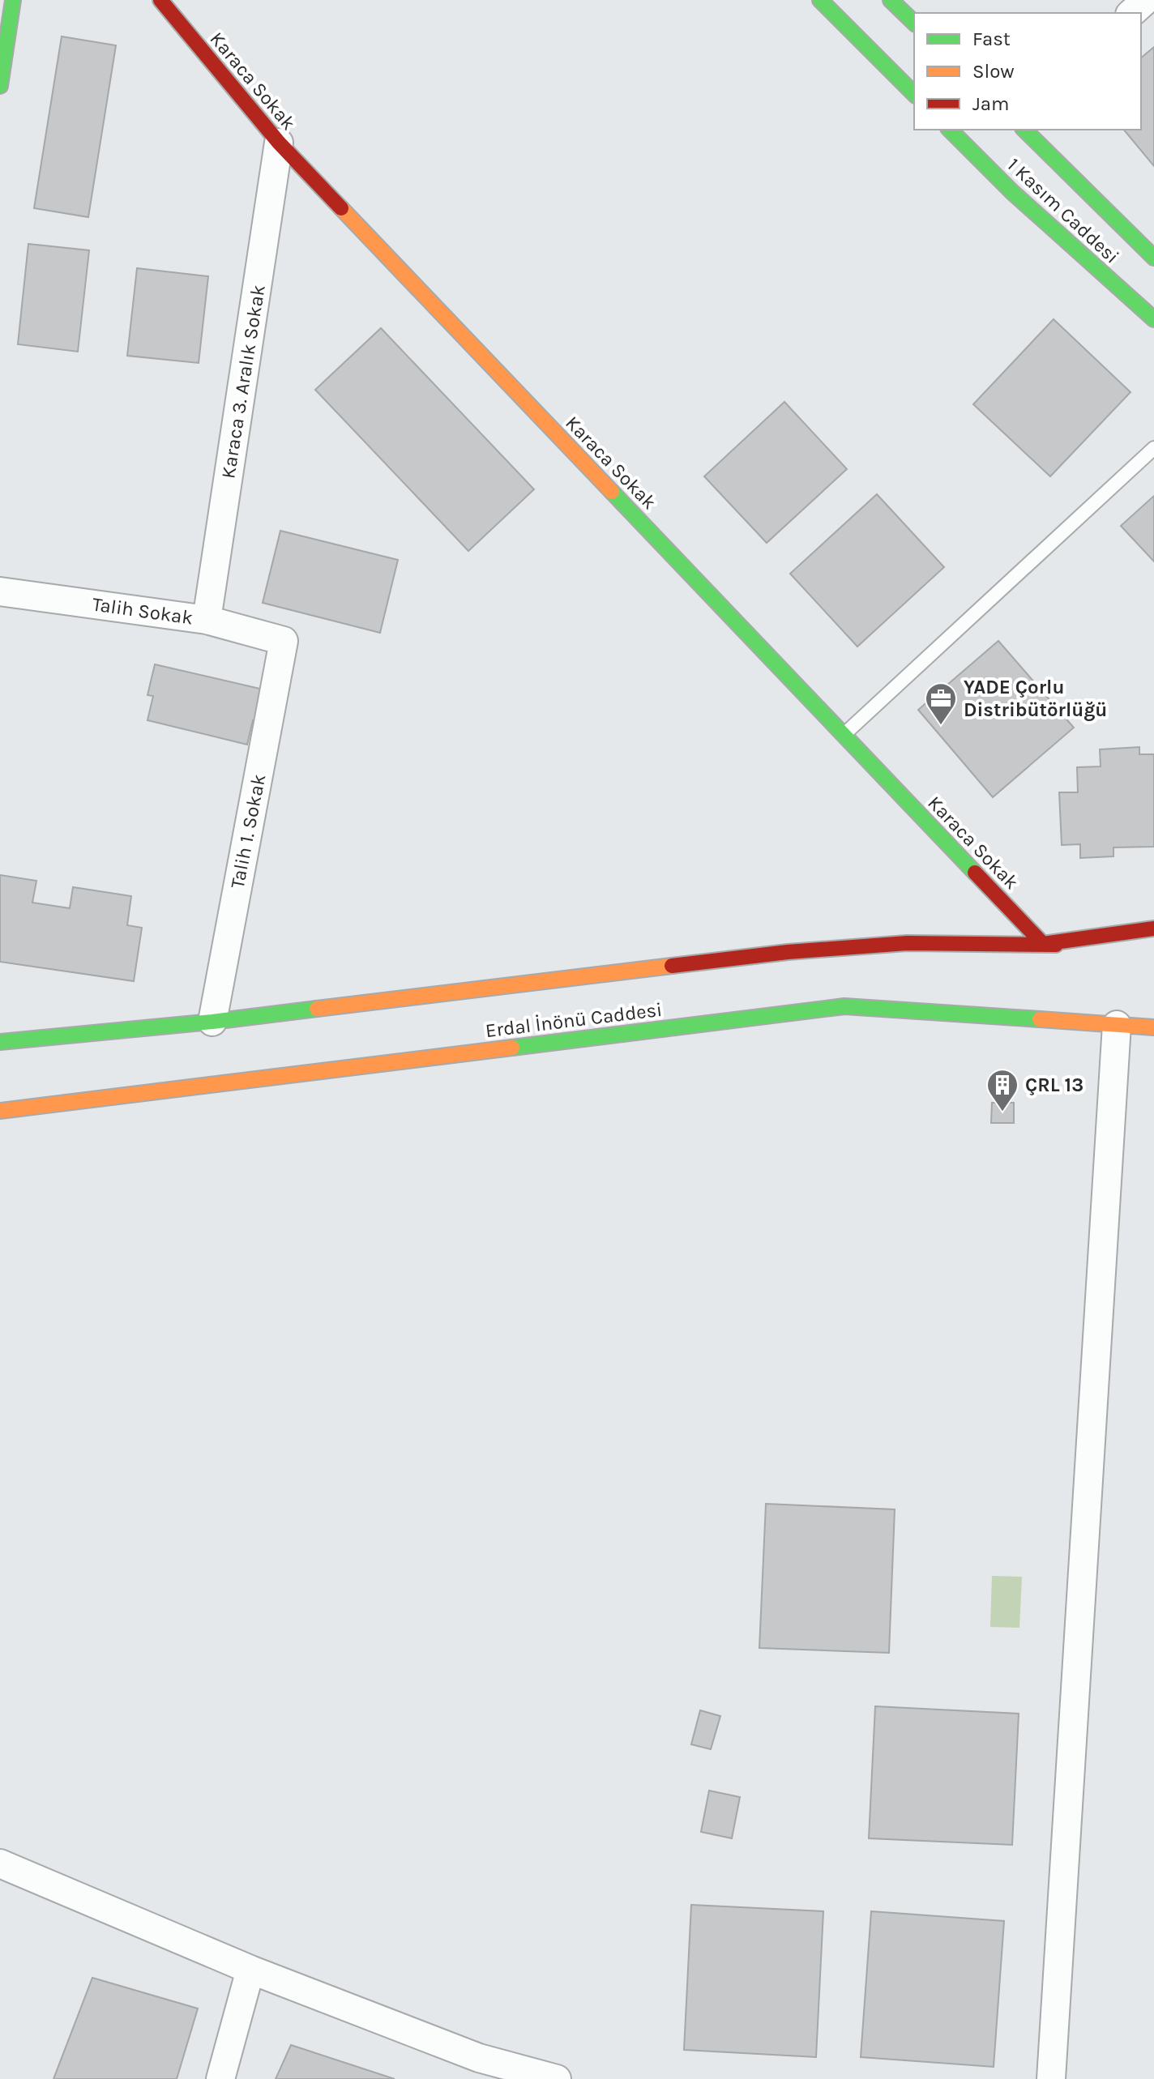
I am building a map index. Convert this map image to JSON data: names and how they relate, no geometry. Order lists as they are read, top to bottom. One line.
{"streets":{"main road":["Karaca Sokak","1 Kasım Caddesi","Erdal İnönü Caddesi"],"street":["Karaca 3. Aralık Sokak","Talih Sokak","Talih 1. Sokak"]},"crossings":[["Karaca Sokak","Karaca 3. Aralık Sokak"],["Karaca 3. Aralık Sokak","Talih Sokak"],["Talih Sokak","Talih 1. Sokak"]],"places":{"office":["YADE Çorlu Distribütörlüğü"],"building":["ÇRL 13"]},"legend":["Fast","Slow","Jam"]}
